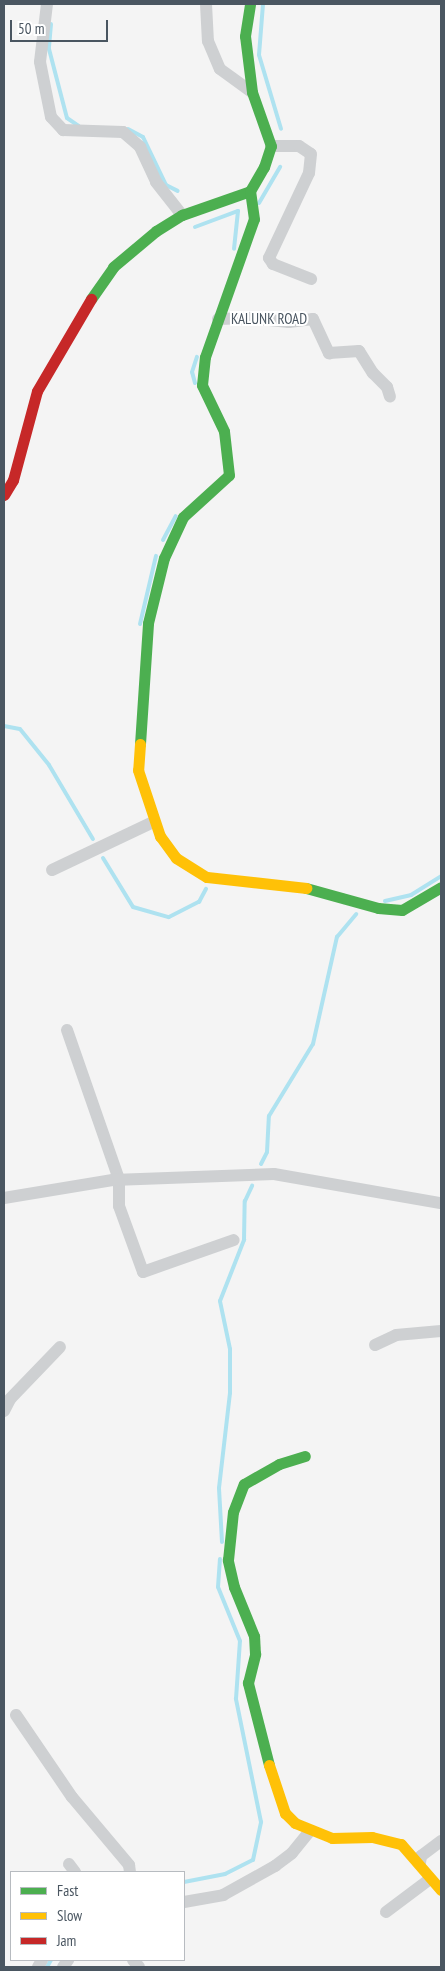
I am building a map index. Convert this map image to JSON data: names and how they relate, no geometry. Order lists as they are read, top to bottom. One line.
{"streets":{"street":["KALUNK ROAD"]},"legend":["Fast","Slow","Jam"],"scale_bar":"50 m"}
